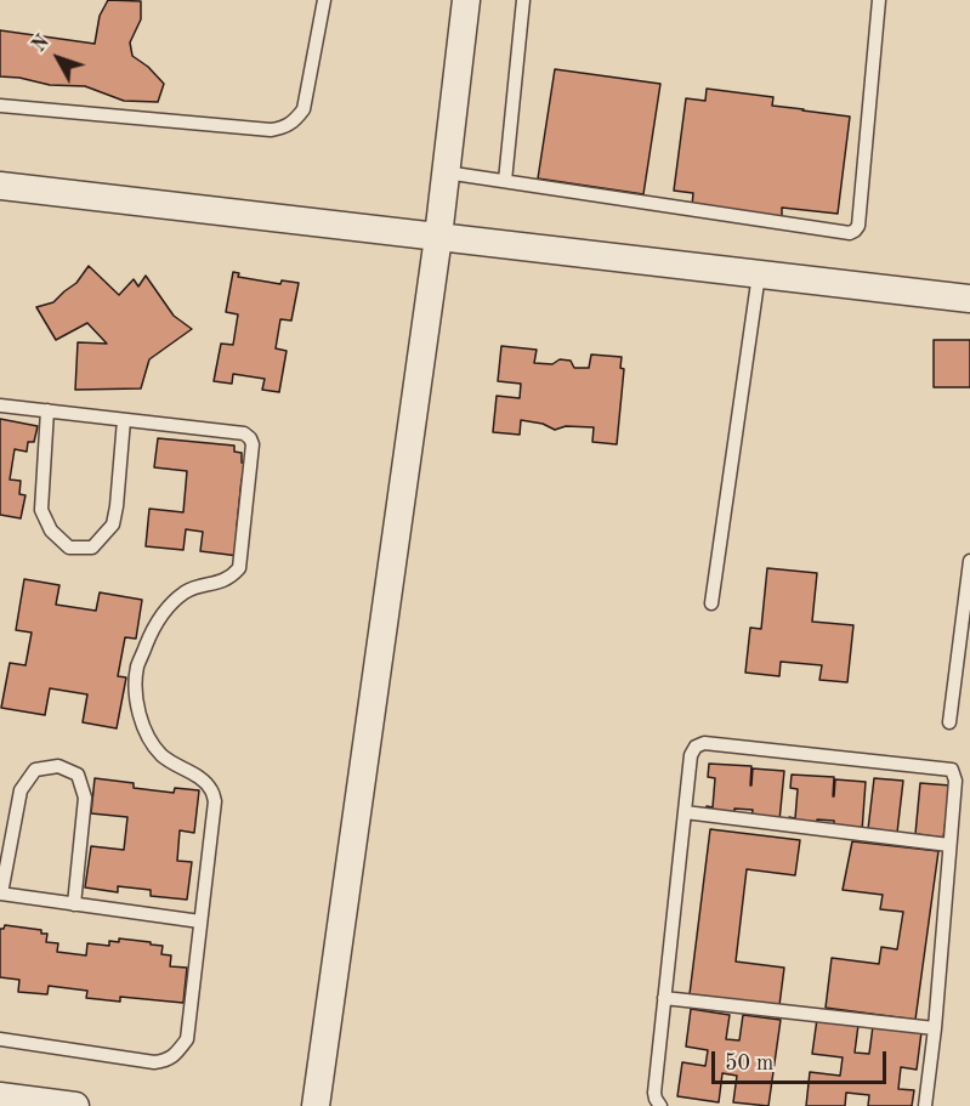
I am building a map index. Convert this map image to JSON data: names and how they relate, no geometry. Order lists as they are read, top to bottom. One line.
{"scale_bar":"50 m","north":"top left"}
